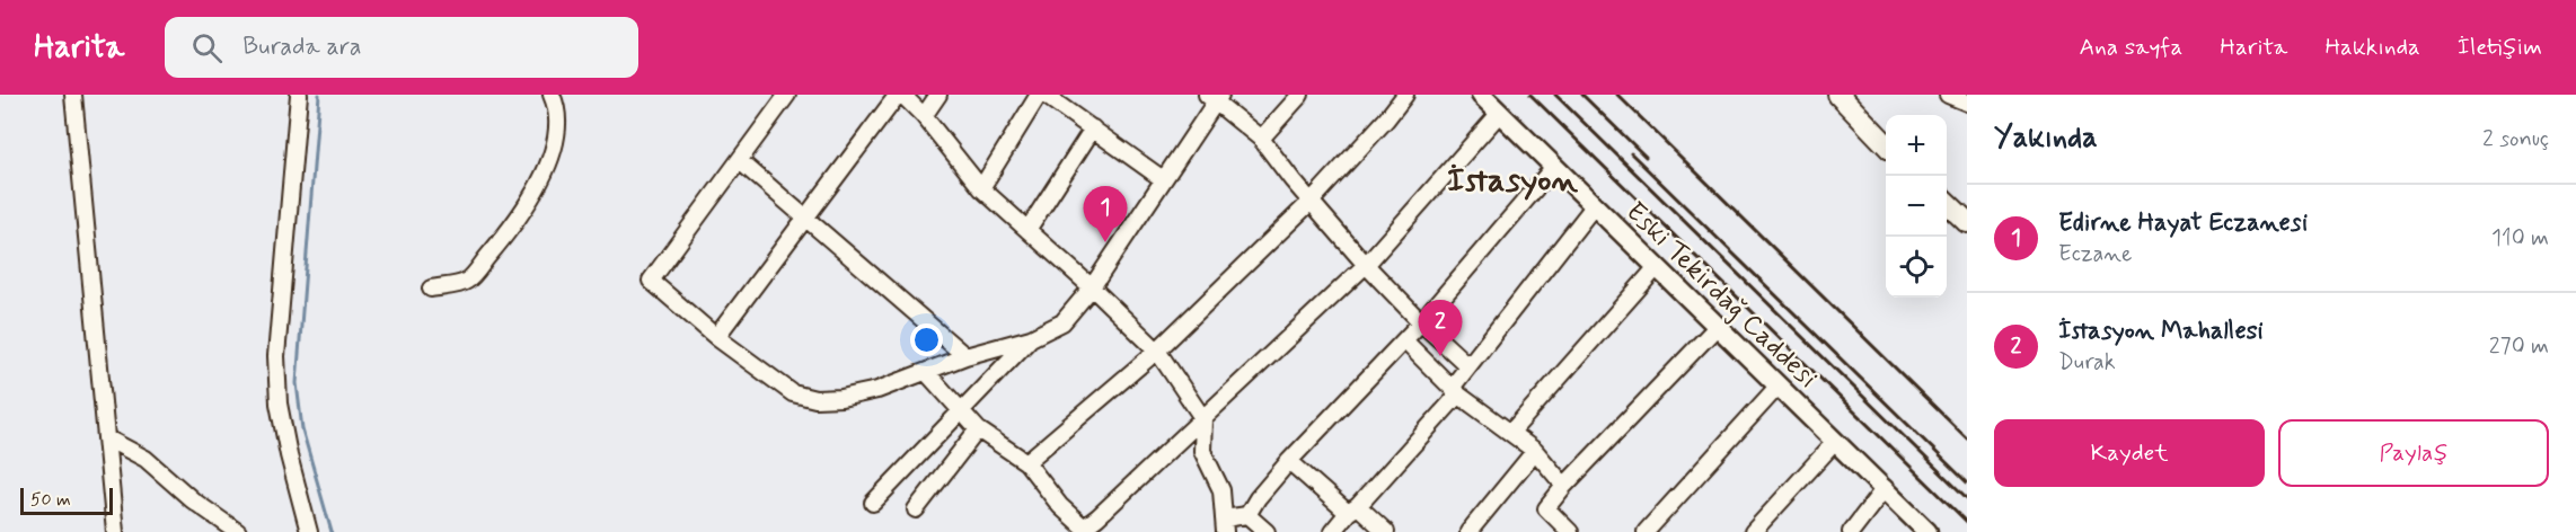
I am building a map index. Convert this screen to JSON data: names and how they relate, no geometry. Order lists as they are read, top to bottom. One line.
{"streets":{"street":["Eski Tekirdağ Caddesi"]},"districts":["İstasyon"],"scale_bar":"50 m","page":{"header":"Harita","search":"Burada ara","nav":["Ana sayfa","Harita","Hakkında","İletişim"],"heading":["Yakında","2 sonuç"],"map_buttons":["+","−"],"list":[{"mark":"1","name":"Edirne Hayat Eczanesi","note":"Eczane","value":"110 m"},{"mark":"2","name":"İstasyon Mahallesi","note":"Durak","value":"270 m"}],"pins":["1","2"],"buttons":["Kaydet","Paylaş"],"scale":"50 m"}}
